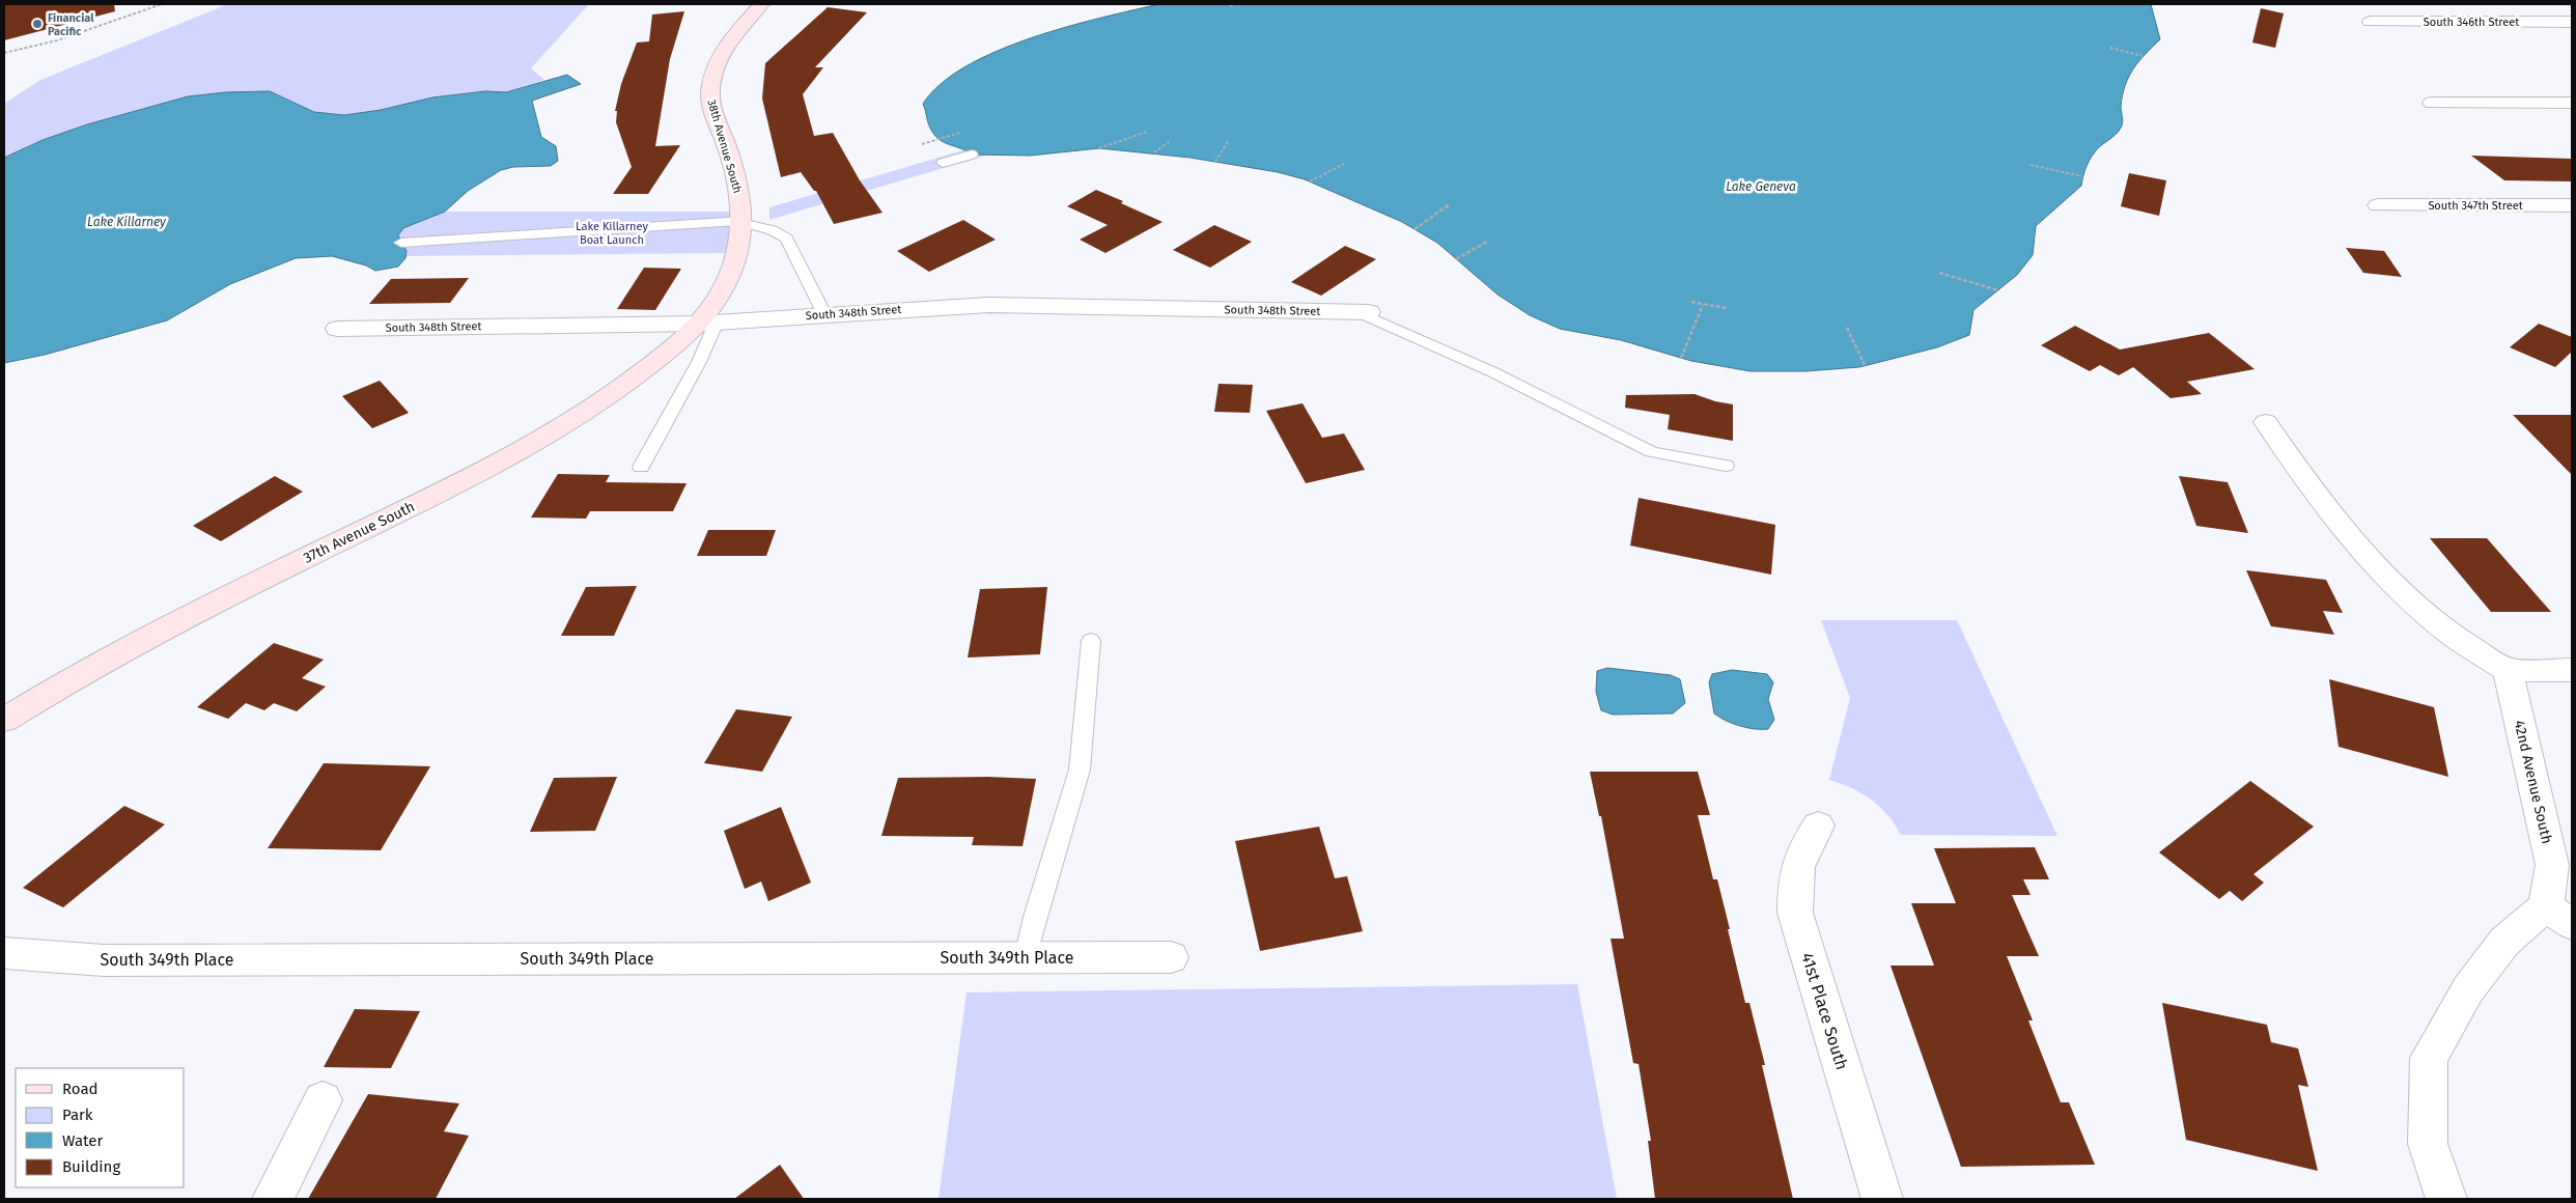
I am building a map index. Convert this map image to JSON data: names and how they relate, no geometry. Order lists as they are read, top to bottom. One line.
{"streets":{"street":["South 346th Street","38th Avenue South","South 347th Street","South 348th Street","37th Avenue South","42nd Avenue South","South 349th Place","41st Place South"]},"crossings":[["38th Avenue South","South 348th Street"],["38th Avenue South","37th Avenue South"],["South 348th Street","37th Avenue South"]],"water":["Lake Geneva","Lake Killarney"],"parks":["Lake Killarney Boat Launch"],"places":["Financial Pacific"],"legend":["Road","Park","Water","Building"]}
